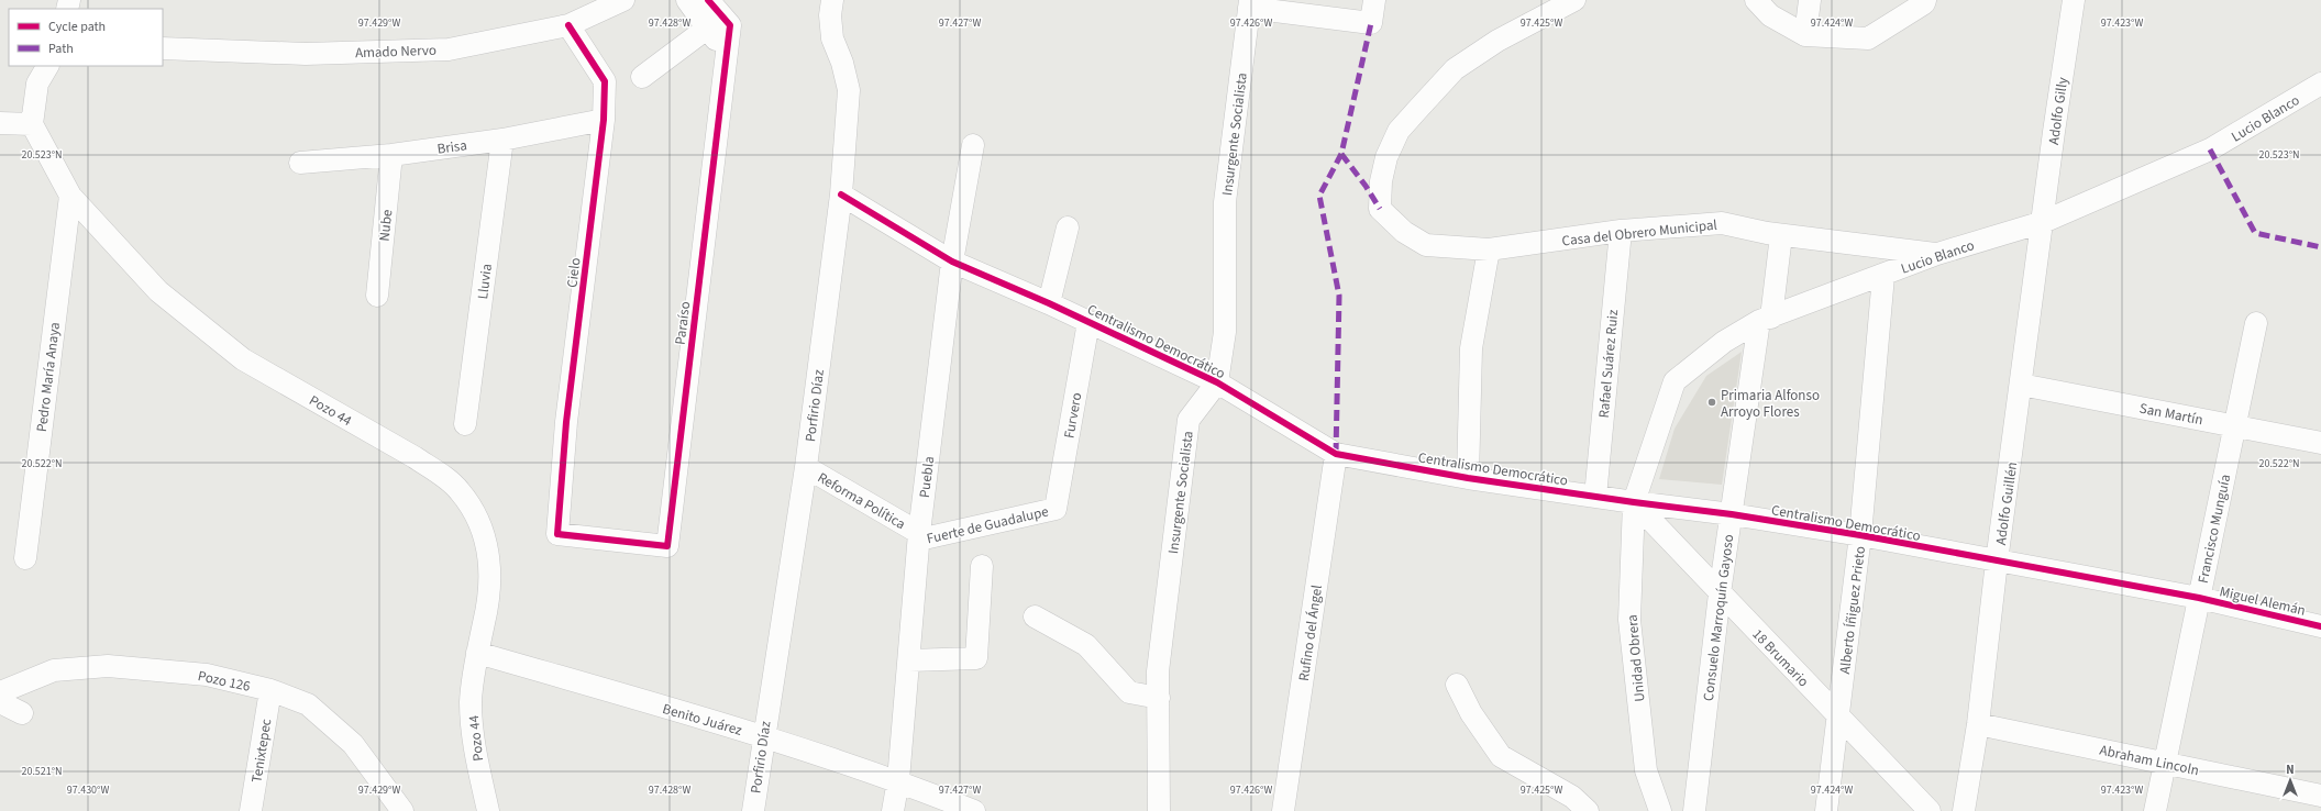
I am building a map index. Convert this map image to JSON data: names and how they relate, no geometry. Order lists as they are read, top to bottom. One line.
{"streets":{"street":["Amado Nervo","Adolfo Gilly","Lucio Blanco","Insurgente Socialista","Brisa","Nube","Casa del Obrero Municipal","Cielo","Lluvia","Paraíso","Centralismo Democrático","Rafael Suárez Ruiz","Pedro María Anaya","Porfirio Díaz","Pozo 44","San Martín","Furvero","Puebla","Reforma Política","Adolfo Guillén","Fuerte de Guadalupe","Francisco Munguía","Miguel Alemán","Alberto Íñiguez Prieto","Consuelo Marroquín Gayoso","Rufino del Ángel","18 Brumario","Unidad Obrera","Pozo 126","Benito Juárez","Tenixtepec","Abraham Lincoln"]},"crossings":[["Amado Nervo","Cielo"],["Adolfo Gilly","Lucio Blanco"],["Adolfo Gilly","Adolfo Guillén"],["Lucio Blanco","Casa del Obrero Municipal"],["Lucio Blanco","Centralismo Democrático"],["Lucio Blanco","Adolfo Guillén"],["Lucio Blanco","Alberto Íñiguez Prieto"],["Lucio Blanco","Consuelo Marroquín Gayoso"],["Lucio Blanco","18 Brumario"],["Lucio Blanco","Unidad Obrera"],["Insurgente Socialista","Centralismo Democrático"],["Brisa","Nube"],["Brisa","Cielo"],["Brisa","Lluvia"],["Casa del Obrero Municipal","Rafael Suárez Ruiz"],["Casa del Obrero Municipal","Consuelo Marroquín Gayoso"],["Cielo","Paraíso"],["Centralismo Democrático","Rafael Suárez Ruiz"],["Centralismo Democrático","Porfirio Díaz"],["Centralismo Democrático","Furvero"],["Centralismo Democrático","Puebla"],["Centralismo Democrático","Adolfo Guillén"],["Centralismo Democrático","Francisco Munguía"],["Centralismo Democrático","Miguel Alemán"],["Centralismo Democrático","Alberto Íñiguez Prieto"],["Centralismo Democrático","Consuelo Marroquín Gayoso"],["Centralismo Democrático","Rufino del Ángel"],["Centralismo Democrático","18 Brumario"],["Centralismo Democrático","Unidad Obrera"],["Pedro María Anaya","Pozo 44"],["Porfirio Díaz","Reforma Política"],["Porfirio Díaz","Benito Juárez"],["Pozo 44","Benito Juárez"],["San Martín","Adolfo Guillén"],["San Martín","Francisco Munguía"],["Furvero","Fuerte de Guadalupe"],["Puebla","Reforma Política"],["Puebla","Fuerte de Guadalupe"],["Puebla","Benito Juárez"],["Reforma Política","Fuerte de Guadalupe"],["Adolfo Guillén","Abraham Lincoln"],["Francisco Munguía","Miguel Alemán"],["Francisco Munguía","Abraham Lincoln"],["Alberto Íñiguez Prieto","18 Brumario"],["Consuelo Marroquín Gayoso","18 Brumario"],["18 Brumario","Unidad Obrera"],["Pozo 126","Tenixtepec"]],"places":["Primaria Alfonso Arroyo Flores"],"legend":["Cycle path","Path"],"north":"top","coordinates":["97.429°W","97.428°W","97.427°W","97.426°W","97.425°W","97.424°W","97.423°W","20.523°N","20.522°N","20.521°N","97.430°W"]}
